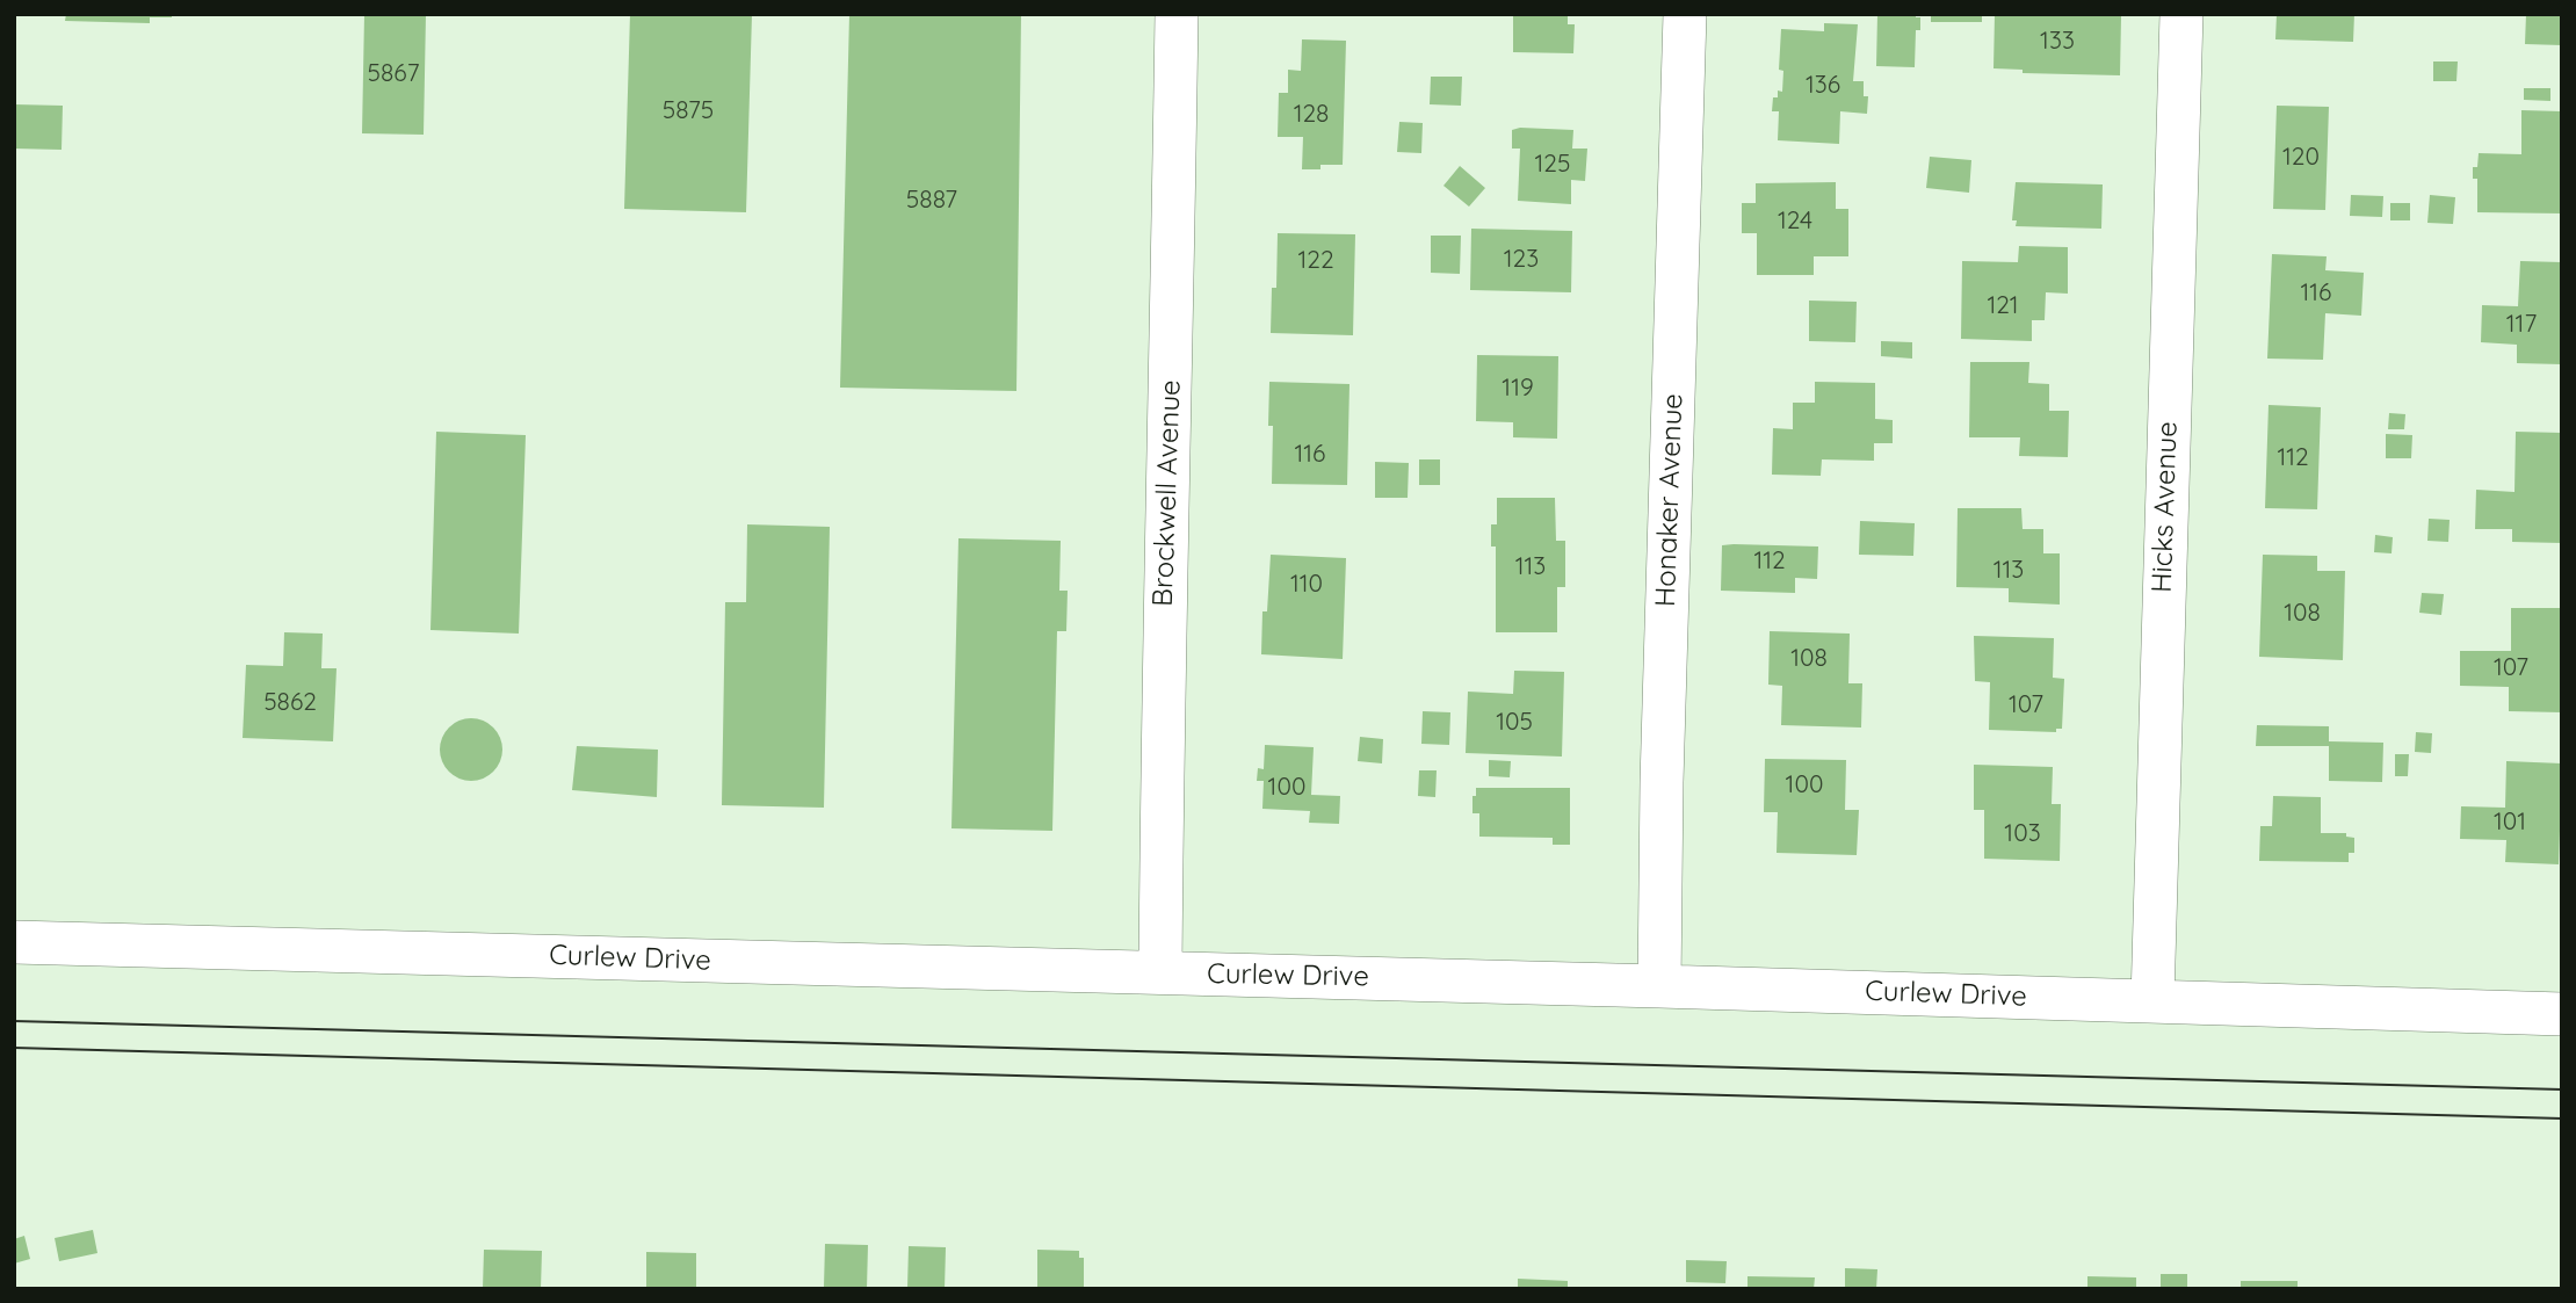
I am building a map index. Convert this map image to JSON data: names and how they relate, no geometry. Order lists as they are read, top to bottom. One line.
{"streets":{"street":["Brockwell Avenue","Honaker Avenue","Hicks Avenue","Curlew Drive"]},"crossings":[["Brockwell Avenue","Curlew Drive"],["Honaker Avenue","Curlew Drive"],["Hicks Avenue","Curlew Drive"]],"house_numbers":["133","5867","136","5875","128","120","125","5887","124","123","122","116","121","117","119","116","112","112","113","113","110","108","108","107","5862","107","105","100","100","101","103"]}
